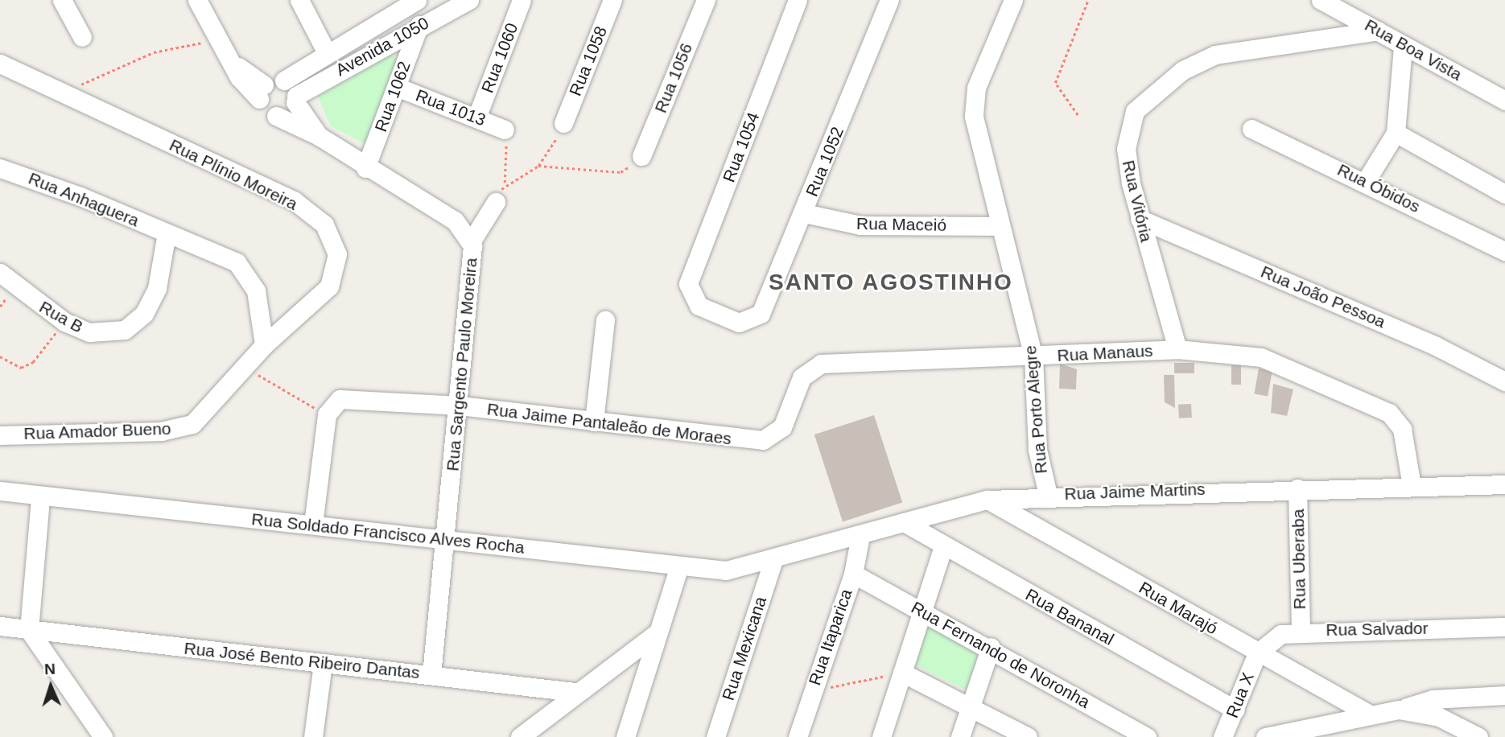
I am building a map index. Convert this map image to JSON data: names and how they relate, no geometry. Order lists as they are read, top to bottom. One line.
{"streets":{"street":["Avenida 1050","Rua Boa Vista","Rua 1060","Rua 1058","Rua 1056","Rua 1062","Rua 1013","Rua 1054","Rua 1052","Rua Plínio Moreira","Rua Óbidos","Rua Anhaguera","Rua Vitória","Rua Maceió","Rua João Pessoa","Rua B","Rua Manaus","Rua Sargento Paulo Moreira","Rua Porto Alegre","Rua Jaime Pantaleão de Moraes","Rua Amador Bueno","Rua Jaime Martins","Rua Soldado Francisco Alves Rocha","Rua Uberaba","Rua Marajó","Rua Bananal","Rua Salvador","Rua Itaparica","Rua Mexicana","Rua Fernando de Noronha","Rua José Bento Ribeiro Dantas","Rua X"]},"crossings":[["Avenida 1050","Rua 1062"],["Avenida 1050","Rua Sargento Paulo Moreira"],["Rua Boa Vista","Rua Vitória"],["Rua 1060","Rua 1013"],["Rua 1062","Rua 1013"],["Rua 1062","Rua Sargento Paulo Moreira"],["Rua 1054","Rua 1052"],["Rua 1052","Rua Maceió"],["Rua Plínio Moreira","Rua Amador Bueno"],["Rua Anhaguera","Rua B"],["Rua Vitória","Rua João Pessoa"],["Rua Vitória","Rua Manaus"],["Rua Maceió","Rua Porto Alegre"],["Rua Manaus","Rua Porto Alegre"],["Rua Manaus","Rua Jaime Pantaleão de Moraes"],["Rua Manaus","Rua Jaime Martins"],["Rua Sargento Paulo Moreira","Rua Jaime Pantaleão de Moraes"],["Rua Sargento Paulo Moreira","Rua Soldado Francisco Alves Rocha"],["Rua Sargento Paulo Moreira","Rua José Bento Ribeiro Dantas"],["Rua Porto Alegre","Rua Jaime Martins"],["Rua Jaime Martins","Rua Soldado Francisco Alves Rocha"],["Rua Jaime Martins","Rua Uberaba"],["Rua Jaime Martins","Rua Marajó"],["Rua Jaime Martins","Rua Bananal"],["Rua Jaime Martins","Rua Itaparica"],["Rua Jaime Martins","Rua Mexicana"],["Rua Soldado Francisco Alves Rocha","Rua Mexicana"],["Rua Uberaba","Rua Salvador"],["Rua Marajó","Rua Salvador"],["Rua Marajó","Rua X"],["Rua Bananal","Rua X"],["Rua Salvador","Rua X"],["Rua Itaparica","Rua Fernando de Noronha"]],"districts":["SANTO AGOSTINHO"],"north":"top"}
